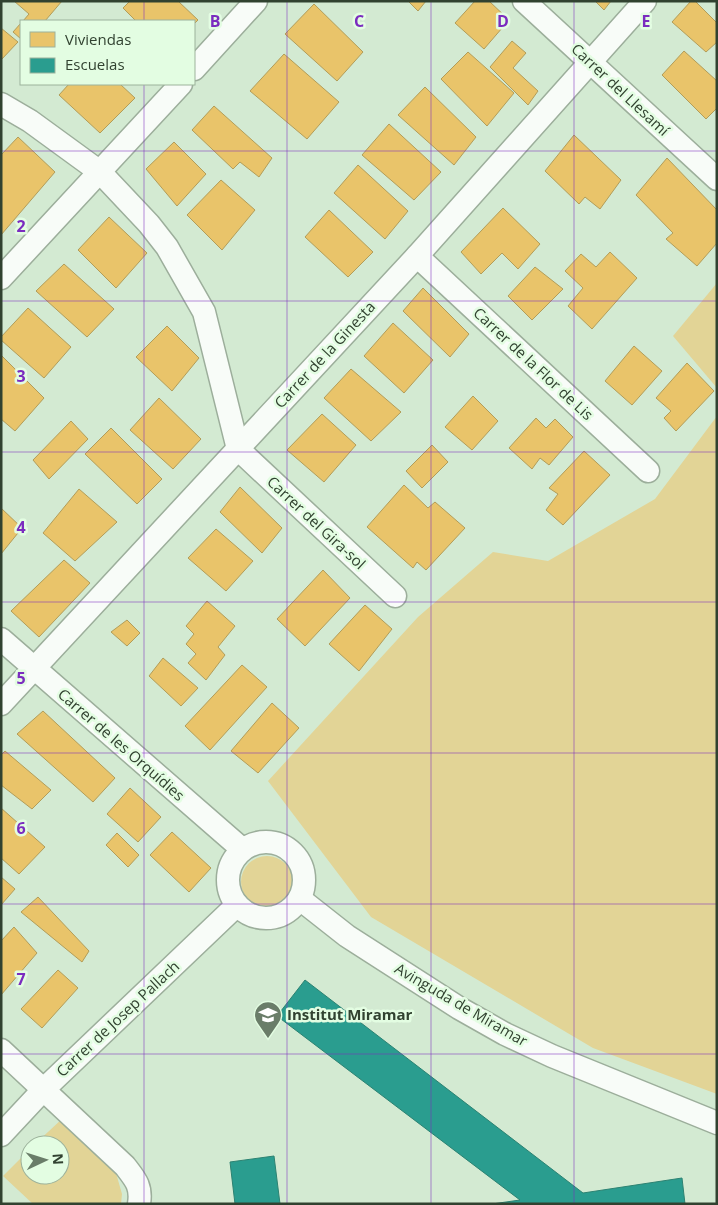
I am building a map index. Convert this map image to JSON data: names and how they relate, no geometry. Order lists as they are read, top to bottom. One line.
{"streets":{"street":["Carrer del Llesamí","Carrer de la Ginesta","Carrer de la Flor de Lis","Carrer del Gira-sol","Carrer de les Orquídies","Avinguda de Miramar","Carrer de Josep Pallach"]},"crossings":[["Carrer del Llesamí","Carrer de la Ginesta"],["Carrer de la Ginesta","Carrer de la Flor de Lis"],["Carrer de la Ginesta","Carrer del Gira-sol"],["Carrer de la Ginesta","Carrer de les Orquídies"],["Carrer de les Orquídies","Avinguda de Miramar"],["Carrer de les Orquídies","Carrer de Josep Pallach"],["Avinguda de Miramar","Carrer de Josep Pallach"]],"places":{"school or university":["Institut Miramar"]},"legend":["Viviendas","Escuelas"],"north":"right","grid":{"columns":["B","C","D","E"],"rows":["2","3","4","5","6","7"]}}
